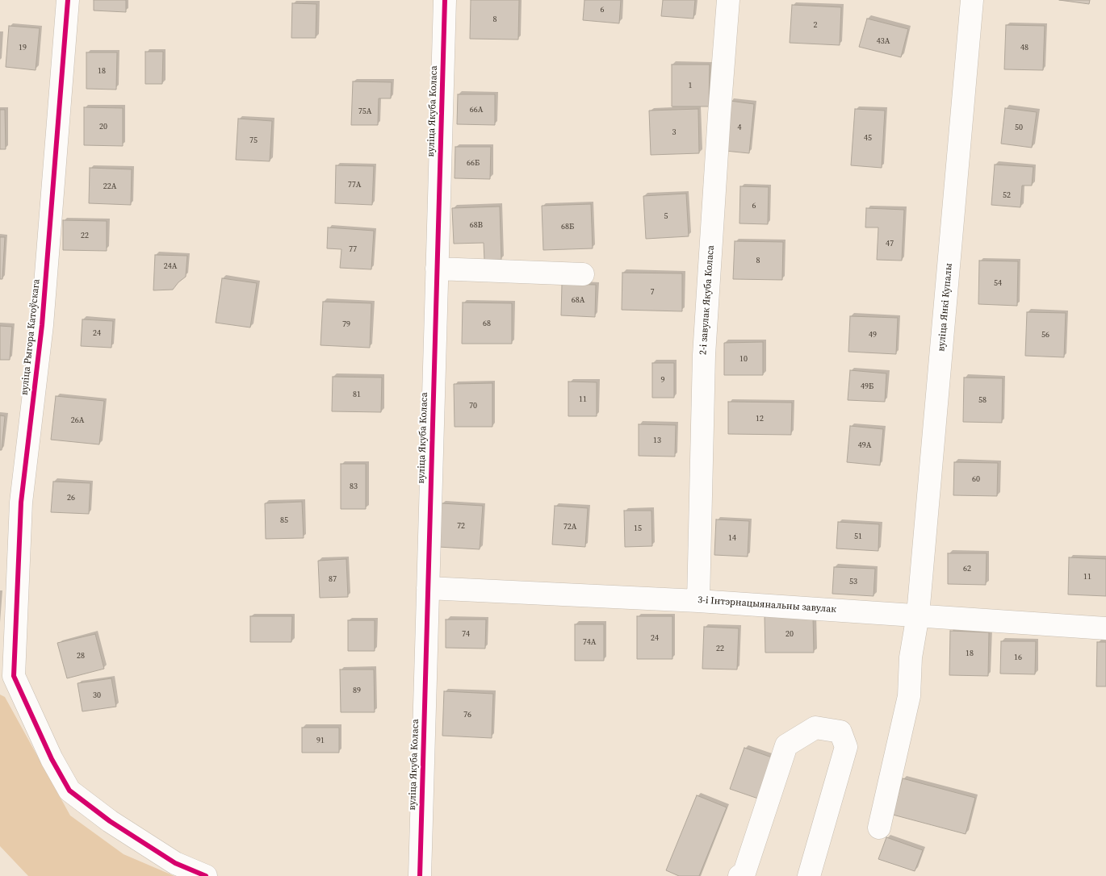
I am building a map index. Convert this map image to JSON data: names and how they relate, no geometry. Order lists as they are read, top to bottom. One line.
{"streets":{"street":["вуліца Якуба Коласа","2-і завулак Якуба Коласа","вуліца Янкі Купалы","вуліца Рыгора Катоўскага","3-і Інтэрнацыянальны завулак"]},"crossings":[["вуліца Якуба Коласа","3-і Інтэрнацыянальны завулак"],["2-і завулак Якуба Коласа","3-і Інтэрнацыянальны завулак"],["вуліца Янкі Купалы","3-і Інтэрнацыянальны завулак"]],"house_numbers":["6","8","2","43А","19","48","18","1","66А","75А","20","4","50","3","45","75","66Б","77А","22А","52","6","5","68В","68Б","22","47","77","8","24А","54","7","68А","68","79","24","49","56","10","9","49Б","81","11","58","70","12","26А","13","49А","60","83","26","85","72","72А","15","51","14","62","11","87","53","74","20","24","74А","22","18","28","16","89","30","76","91"]}
